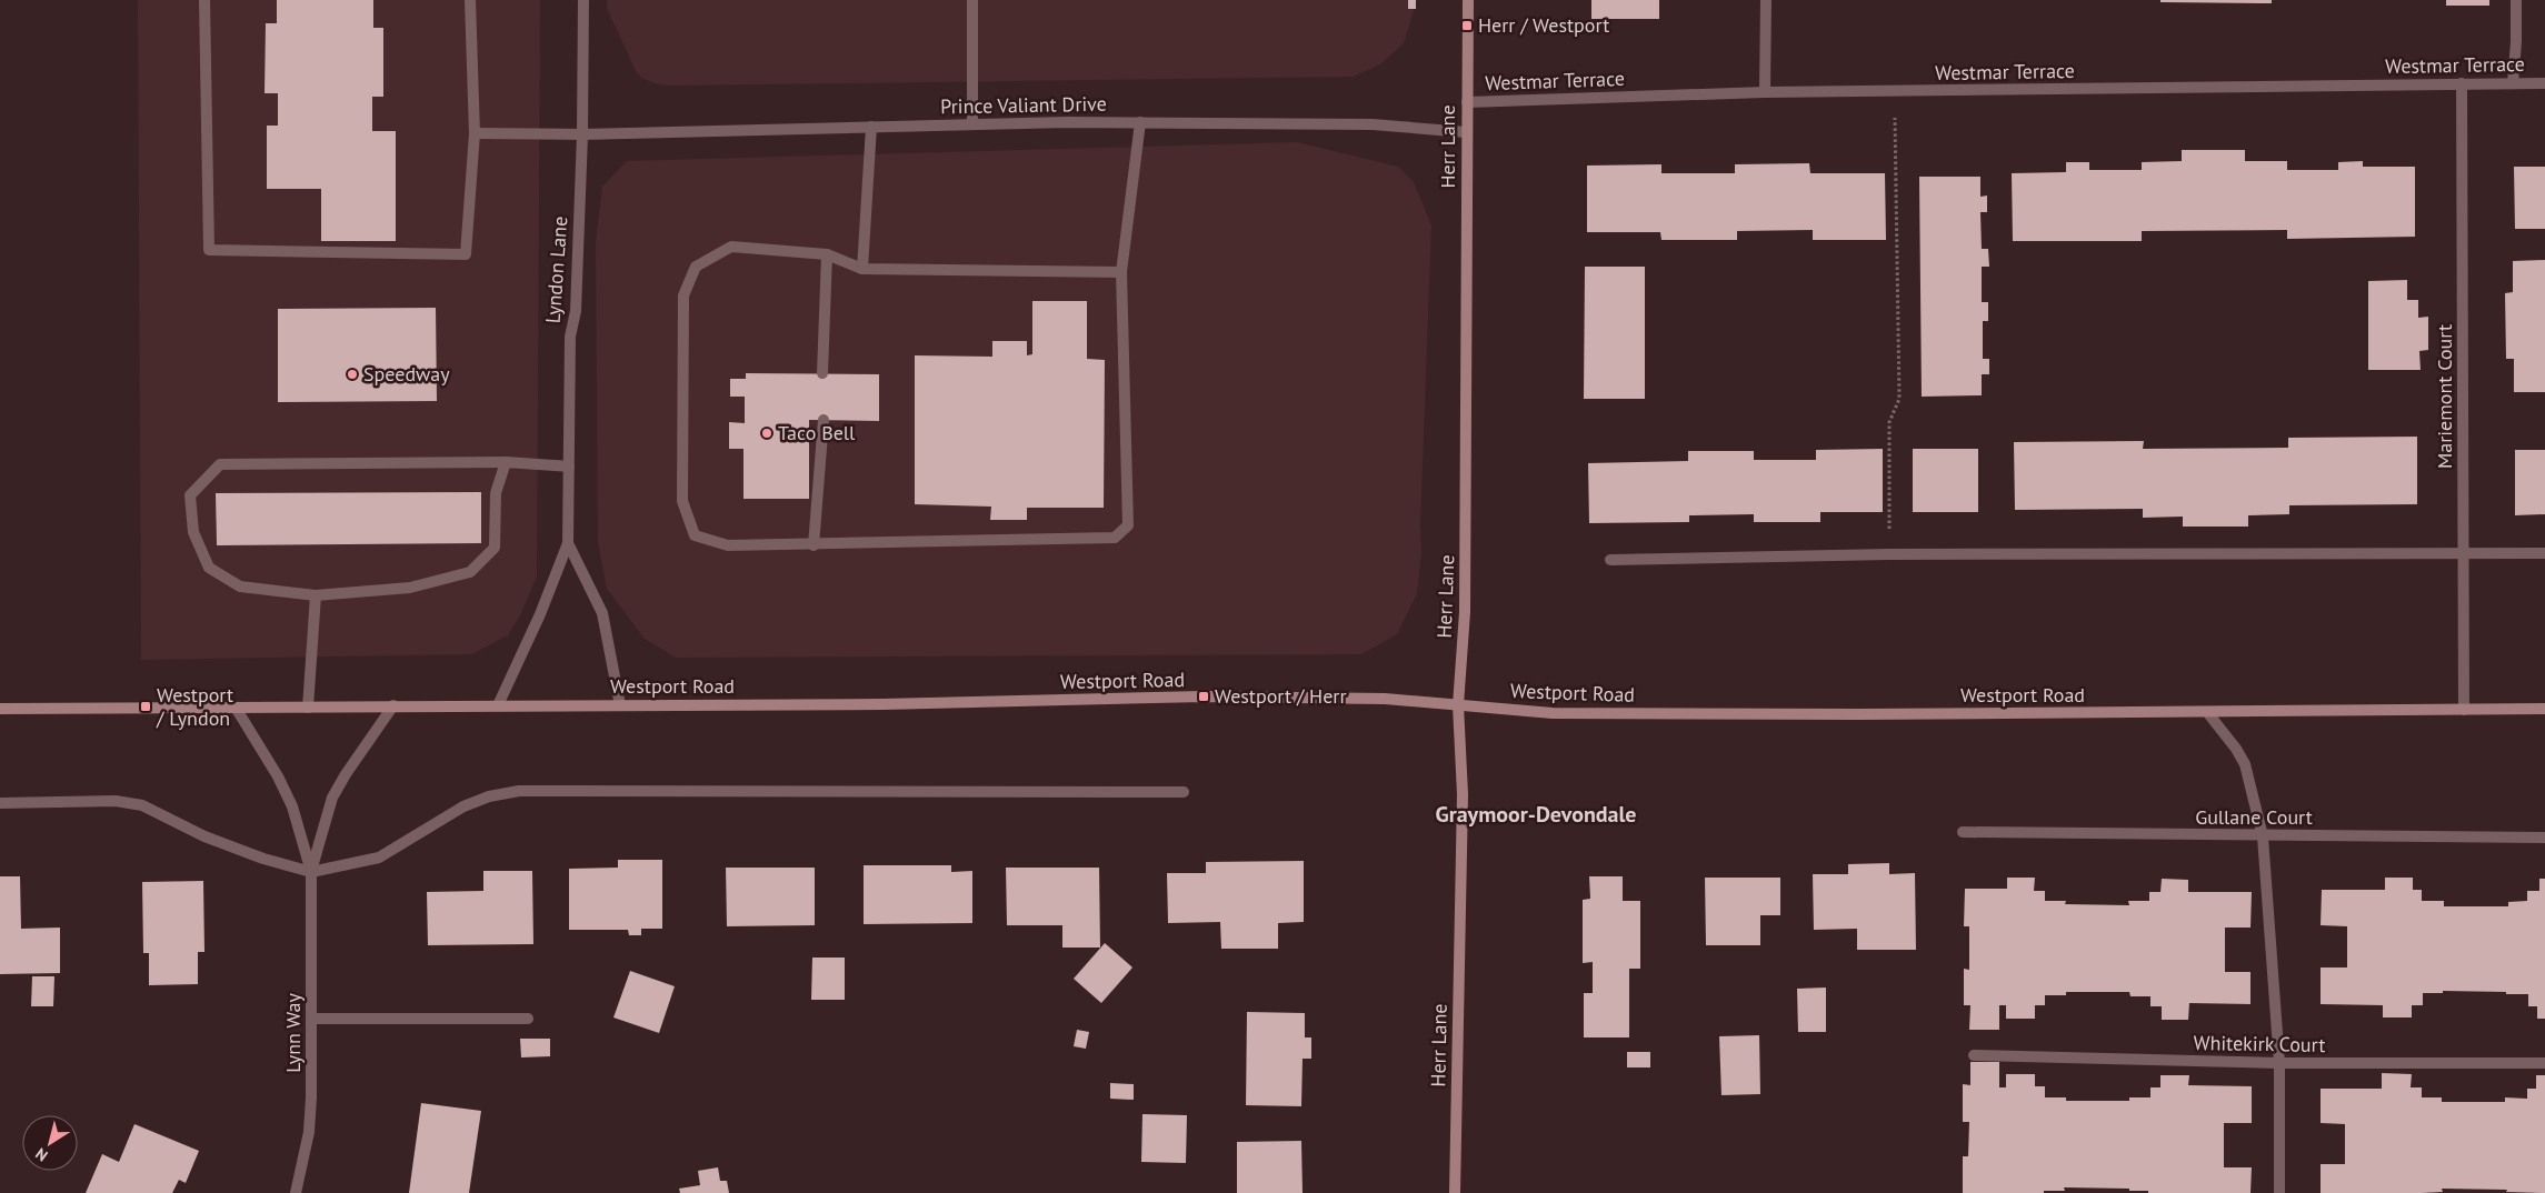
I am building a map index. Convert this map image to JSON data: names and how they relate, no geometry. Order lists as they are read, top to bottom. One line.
{"streets":{"main road":["Herr Lane","Westport Road"],"street":["Westmar Terrace","Prince Valiant Drive","Lyndon Lane","Mariemont Court","Gullane Court","Lynn Way","Whitekirk Court"]},"crossings":[["Westmar Terrace","Herr Lane"],["Westmar Terrace","Mariemont Court"],["Prince Valiant Drive","Herr Lane"],["Prince Valiant Drive","Lyndon Lane"],["Herr Lane","Westport Road"],["Lyndon Lane","Westport Road"],["Mariemont Court","Westport Road"],["Westport Road","Lynn Way"]],"districts":["Graymoor-Devondale"],"places":{"transit":["Herr / Westport","Westport / Herr","Westport / Lyndon"],"other":["Speedway","Taco Bell"]},"north":"bottom left"}
